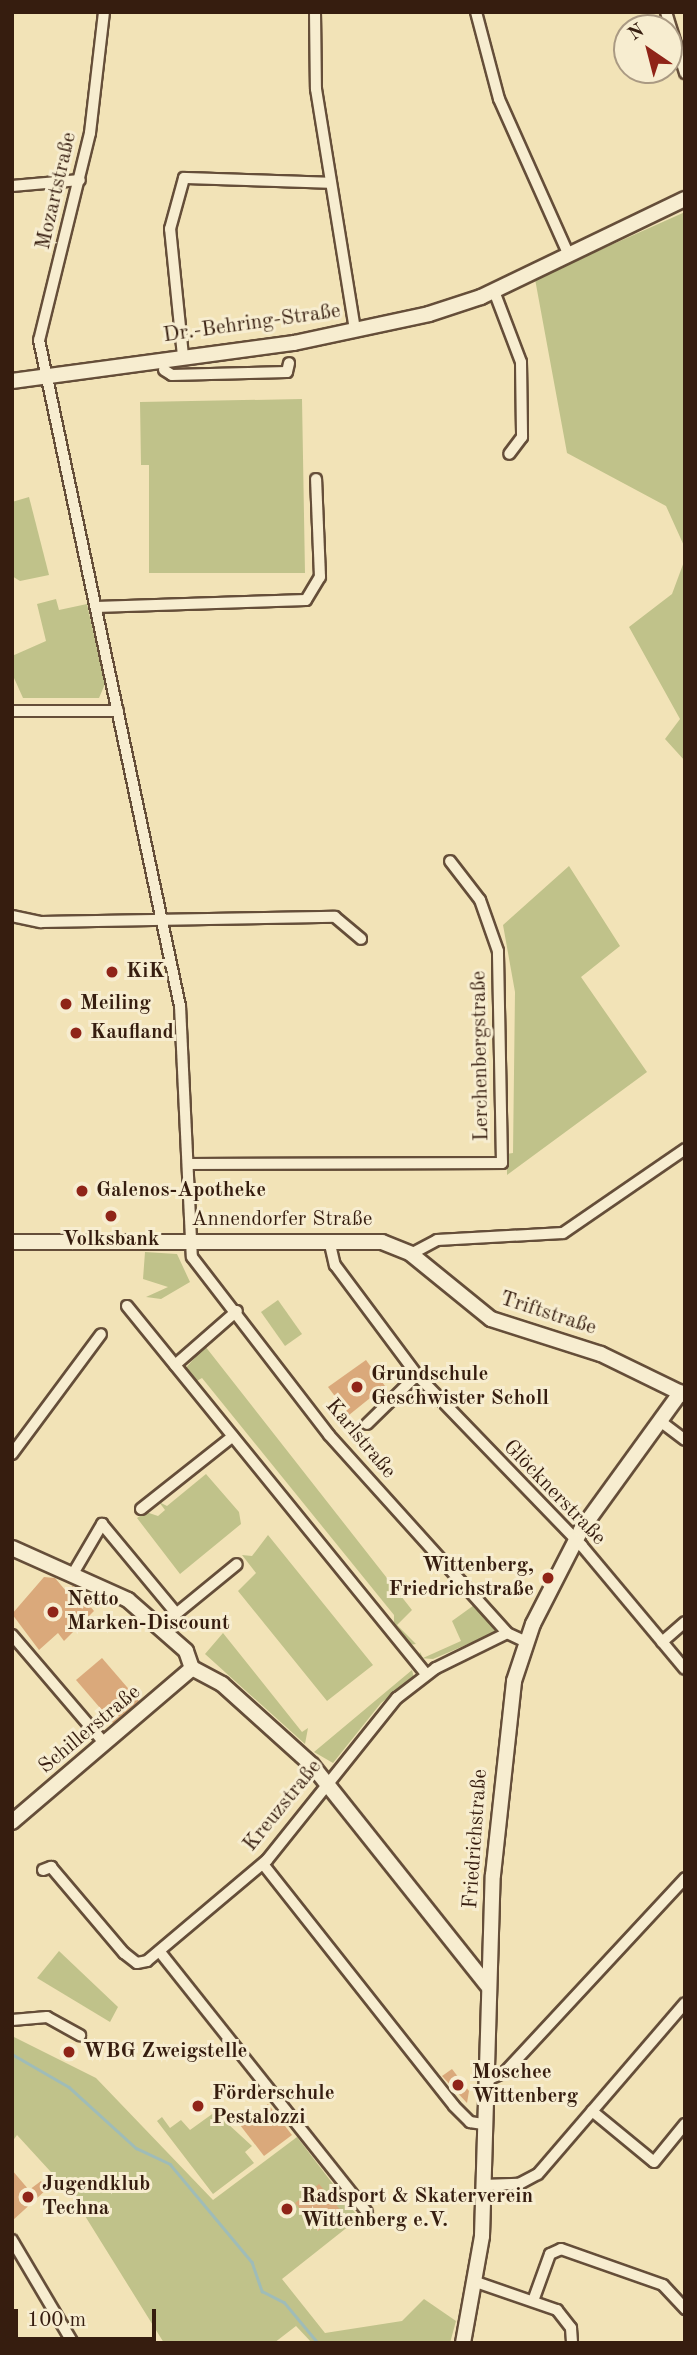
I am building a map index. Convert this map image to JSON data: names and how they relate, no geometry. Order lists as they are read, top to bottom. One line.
{"streets":{"street":["Mozartstraße","Dr.-Behring-Straße","Lerchenbergstraße","Annendorfer Straße","Triftstraße","Karlstraße","Glöcknerstraße","Schillerstraße","Kreuzstraße","Friedrichstraße"]},"crossings":[["Mozartstraße","Dr.-Behring-Straße"],["Annendorfer Straße","Triftstraße"],["Annendorfer Straße","Karlstraße"],["Annendorfer Straße","Glöcknerstraße"],["Triftstraße","Friedrichstraße"],["Karlstraße","Kreuzstraße"],["Karlstraße","Friedrichstraße"],["Glöcknerstraße","Friedrichstraße"]],"places":["KiK","Meiling","Kaufland","Galenos-Apotheke","Volksbank","Grundschule Geschwister Scholl","Wittenberg, Friedrichstraße","Netto Marken-Discount","WBG Zweigstelle","Moschee Wittenberg","Förderschule Pestalozzi","Jugendklub Techna","Radsport & Skaterverein Wittenberg e.V."],"scale_bar":"100 m","north":"top left"}
